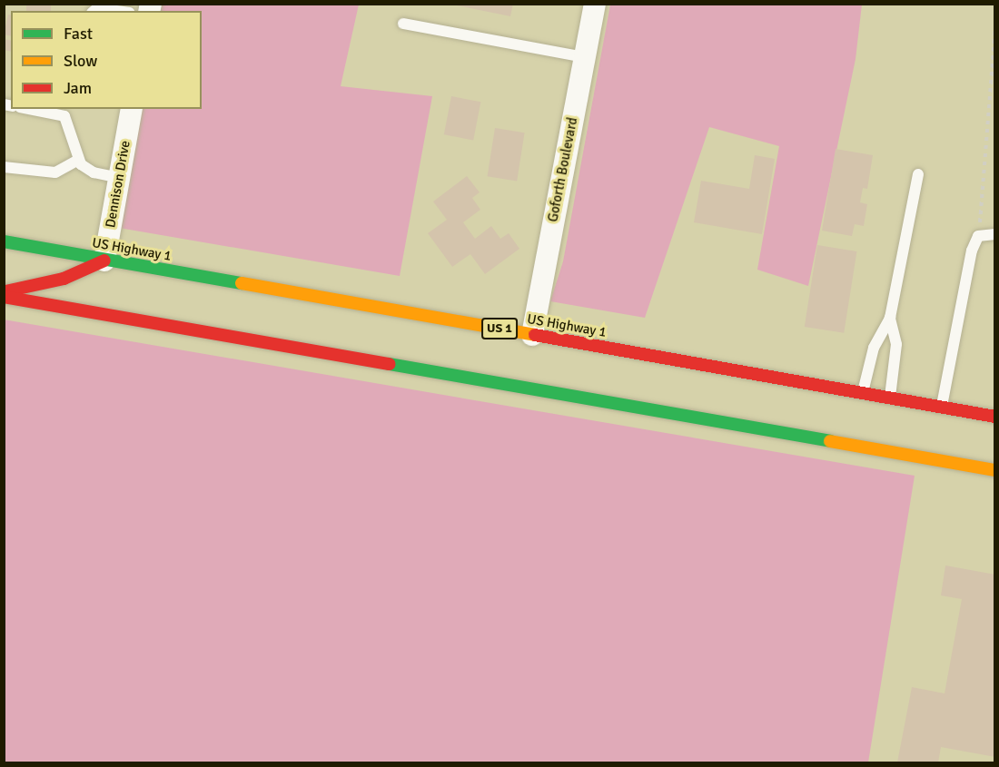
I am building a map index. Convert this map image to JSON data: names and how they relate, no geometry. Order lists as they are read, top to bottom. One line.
{"streets":{"main road":["US Highway 1","US 1"],"street":["Goforth Boulevard","Dennison Drive"]},"crossings":[["Goforth Boulevard","US Highway 1"],["Dennison Drive","US Highway 1"]],"legend":["Fast","Slow","Jam"]}
